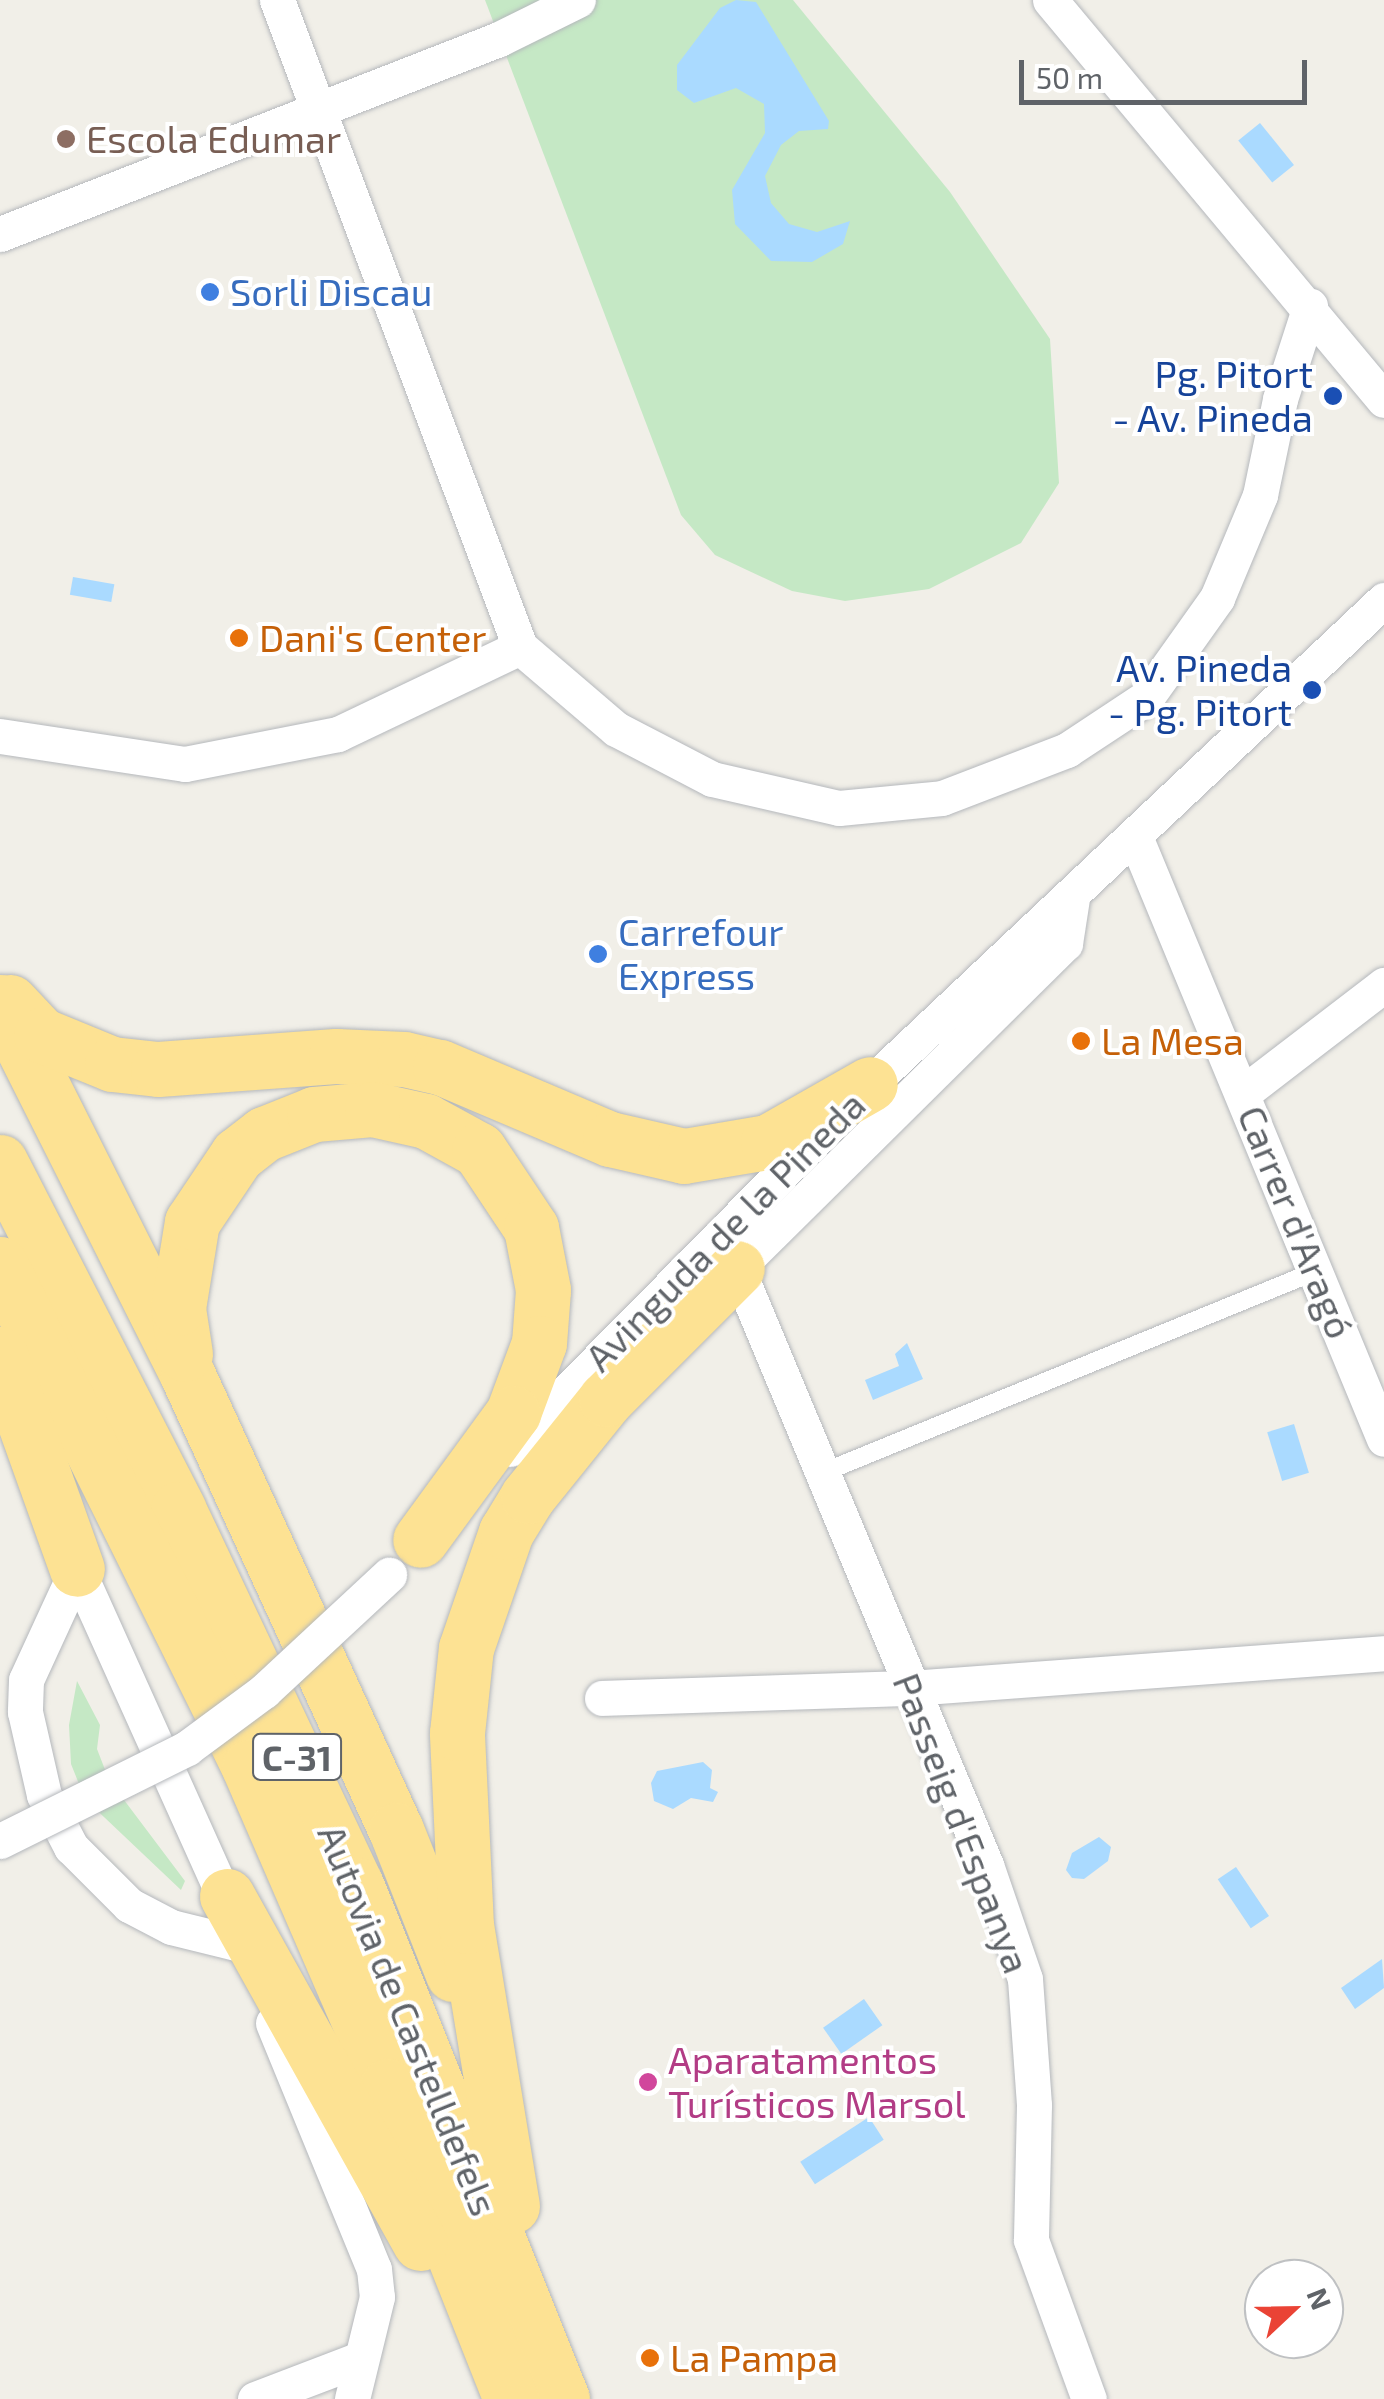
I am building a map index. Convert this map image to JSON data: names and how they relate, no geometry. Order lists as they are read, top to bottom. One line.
{"streets":{"highway":["C-31","Autovia de Castelldefels"],"street":["Carrer d'Aragó","Avinguda de la Pineda","Passeig d'Espanya"]},"crossings":[["Carrer d'Aragó","Avinguda de la Pineda"],["Avinguda de la Pineda","Passeig d'Espanya"]],"places":["Escola Edumar","Sorli Discau","Pg. Pitort - Av. Pineda","Dani's Center","Av. Pineda - Pg. Pitort","Carrefour Express","La Mesa","Aparatamentos Turísticos Marsol","La Pampa"],"scale_bar":"50 m","north":"right"}
